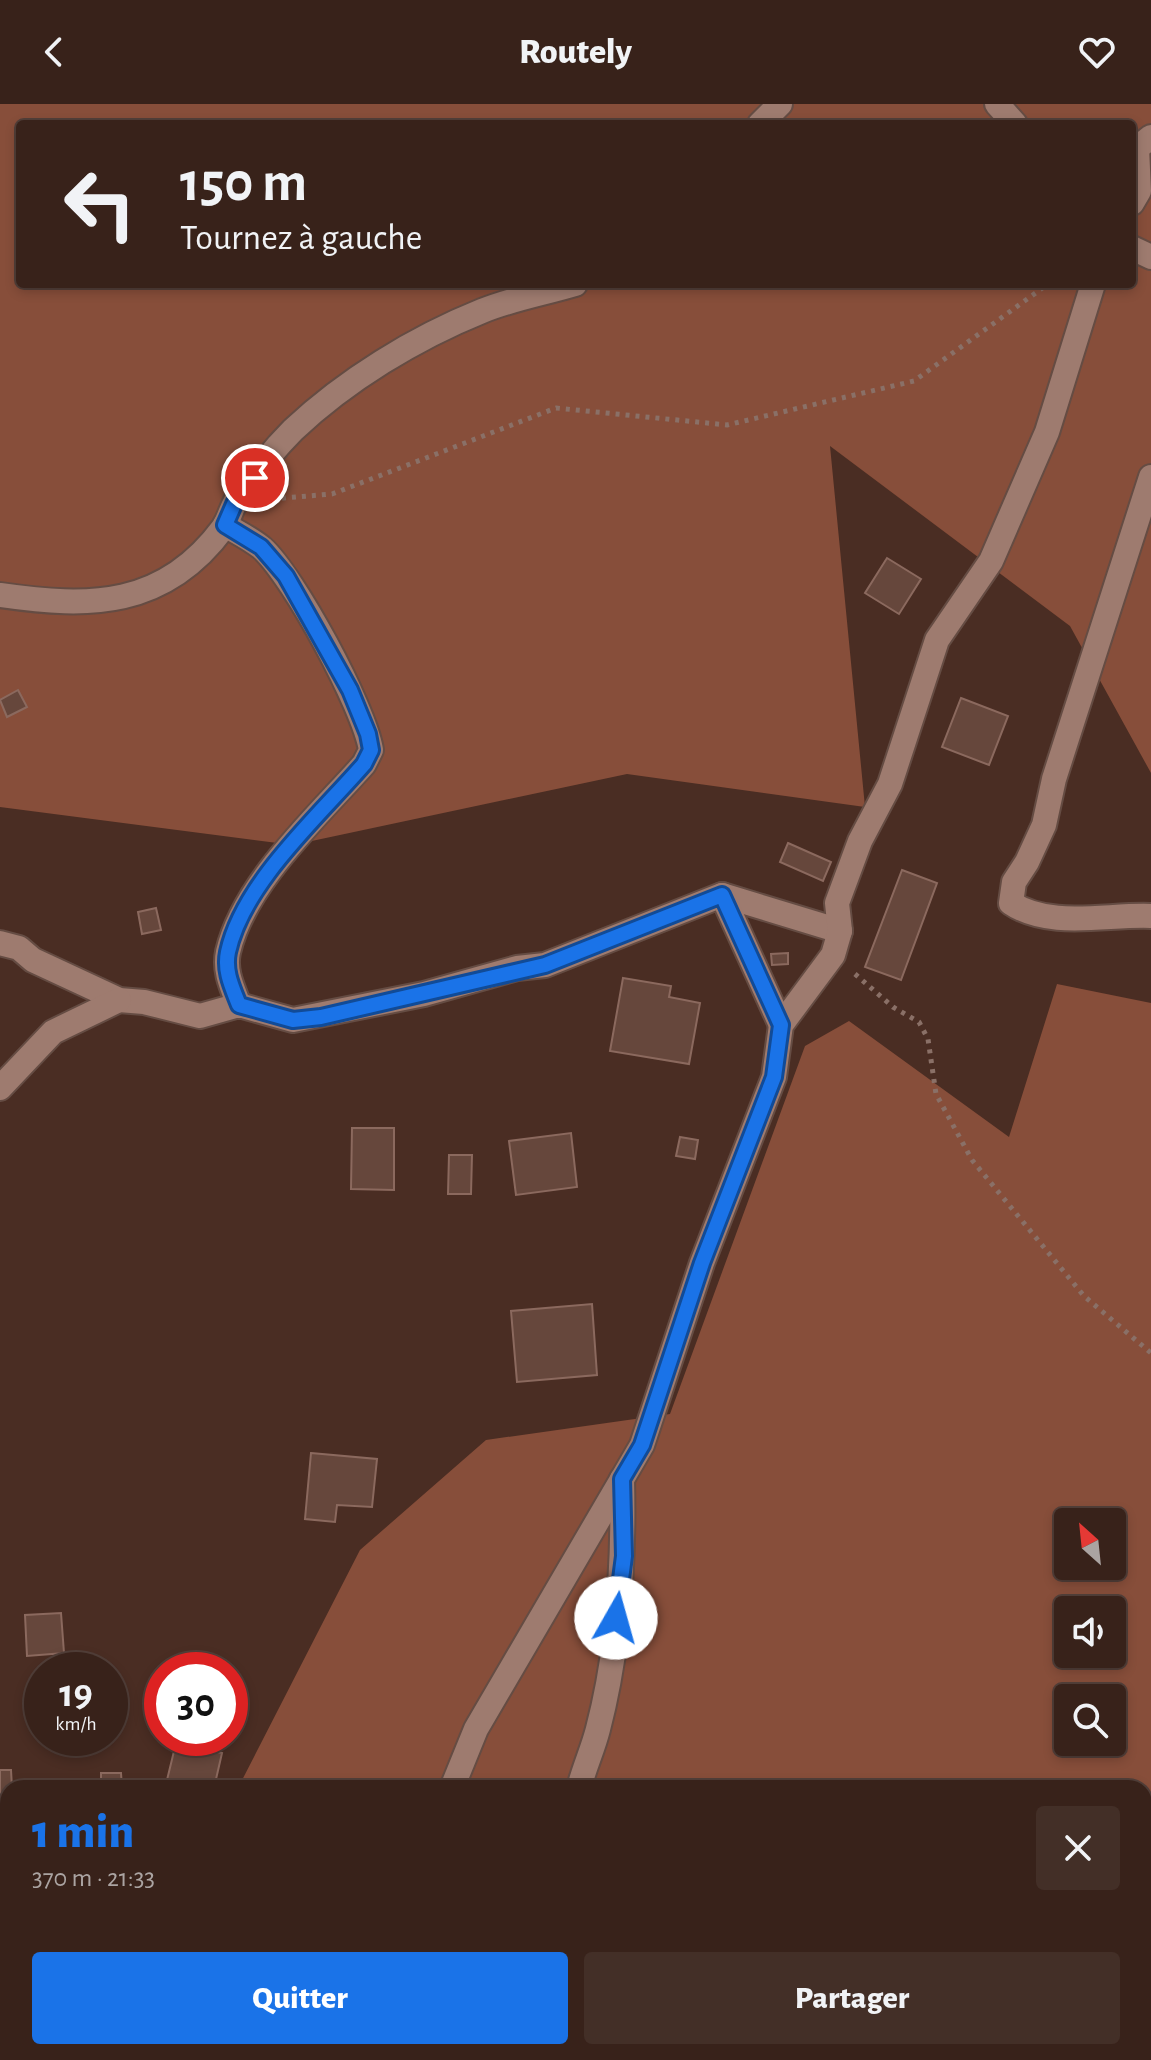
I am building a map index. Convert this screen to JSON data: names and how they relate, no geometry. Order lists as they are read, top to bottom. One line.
{"north":"top left","page":{"header":"Routely","turn":["150 m","Tournez à gauche"],"speed":"19 km/h","limit":"30","heading":["1 min","370 m · 21:33"],"buttons":["Quitter","Partager"]}}
